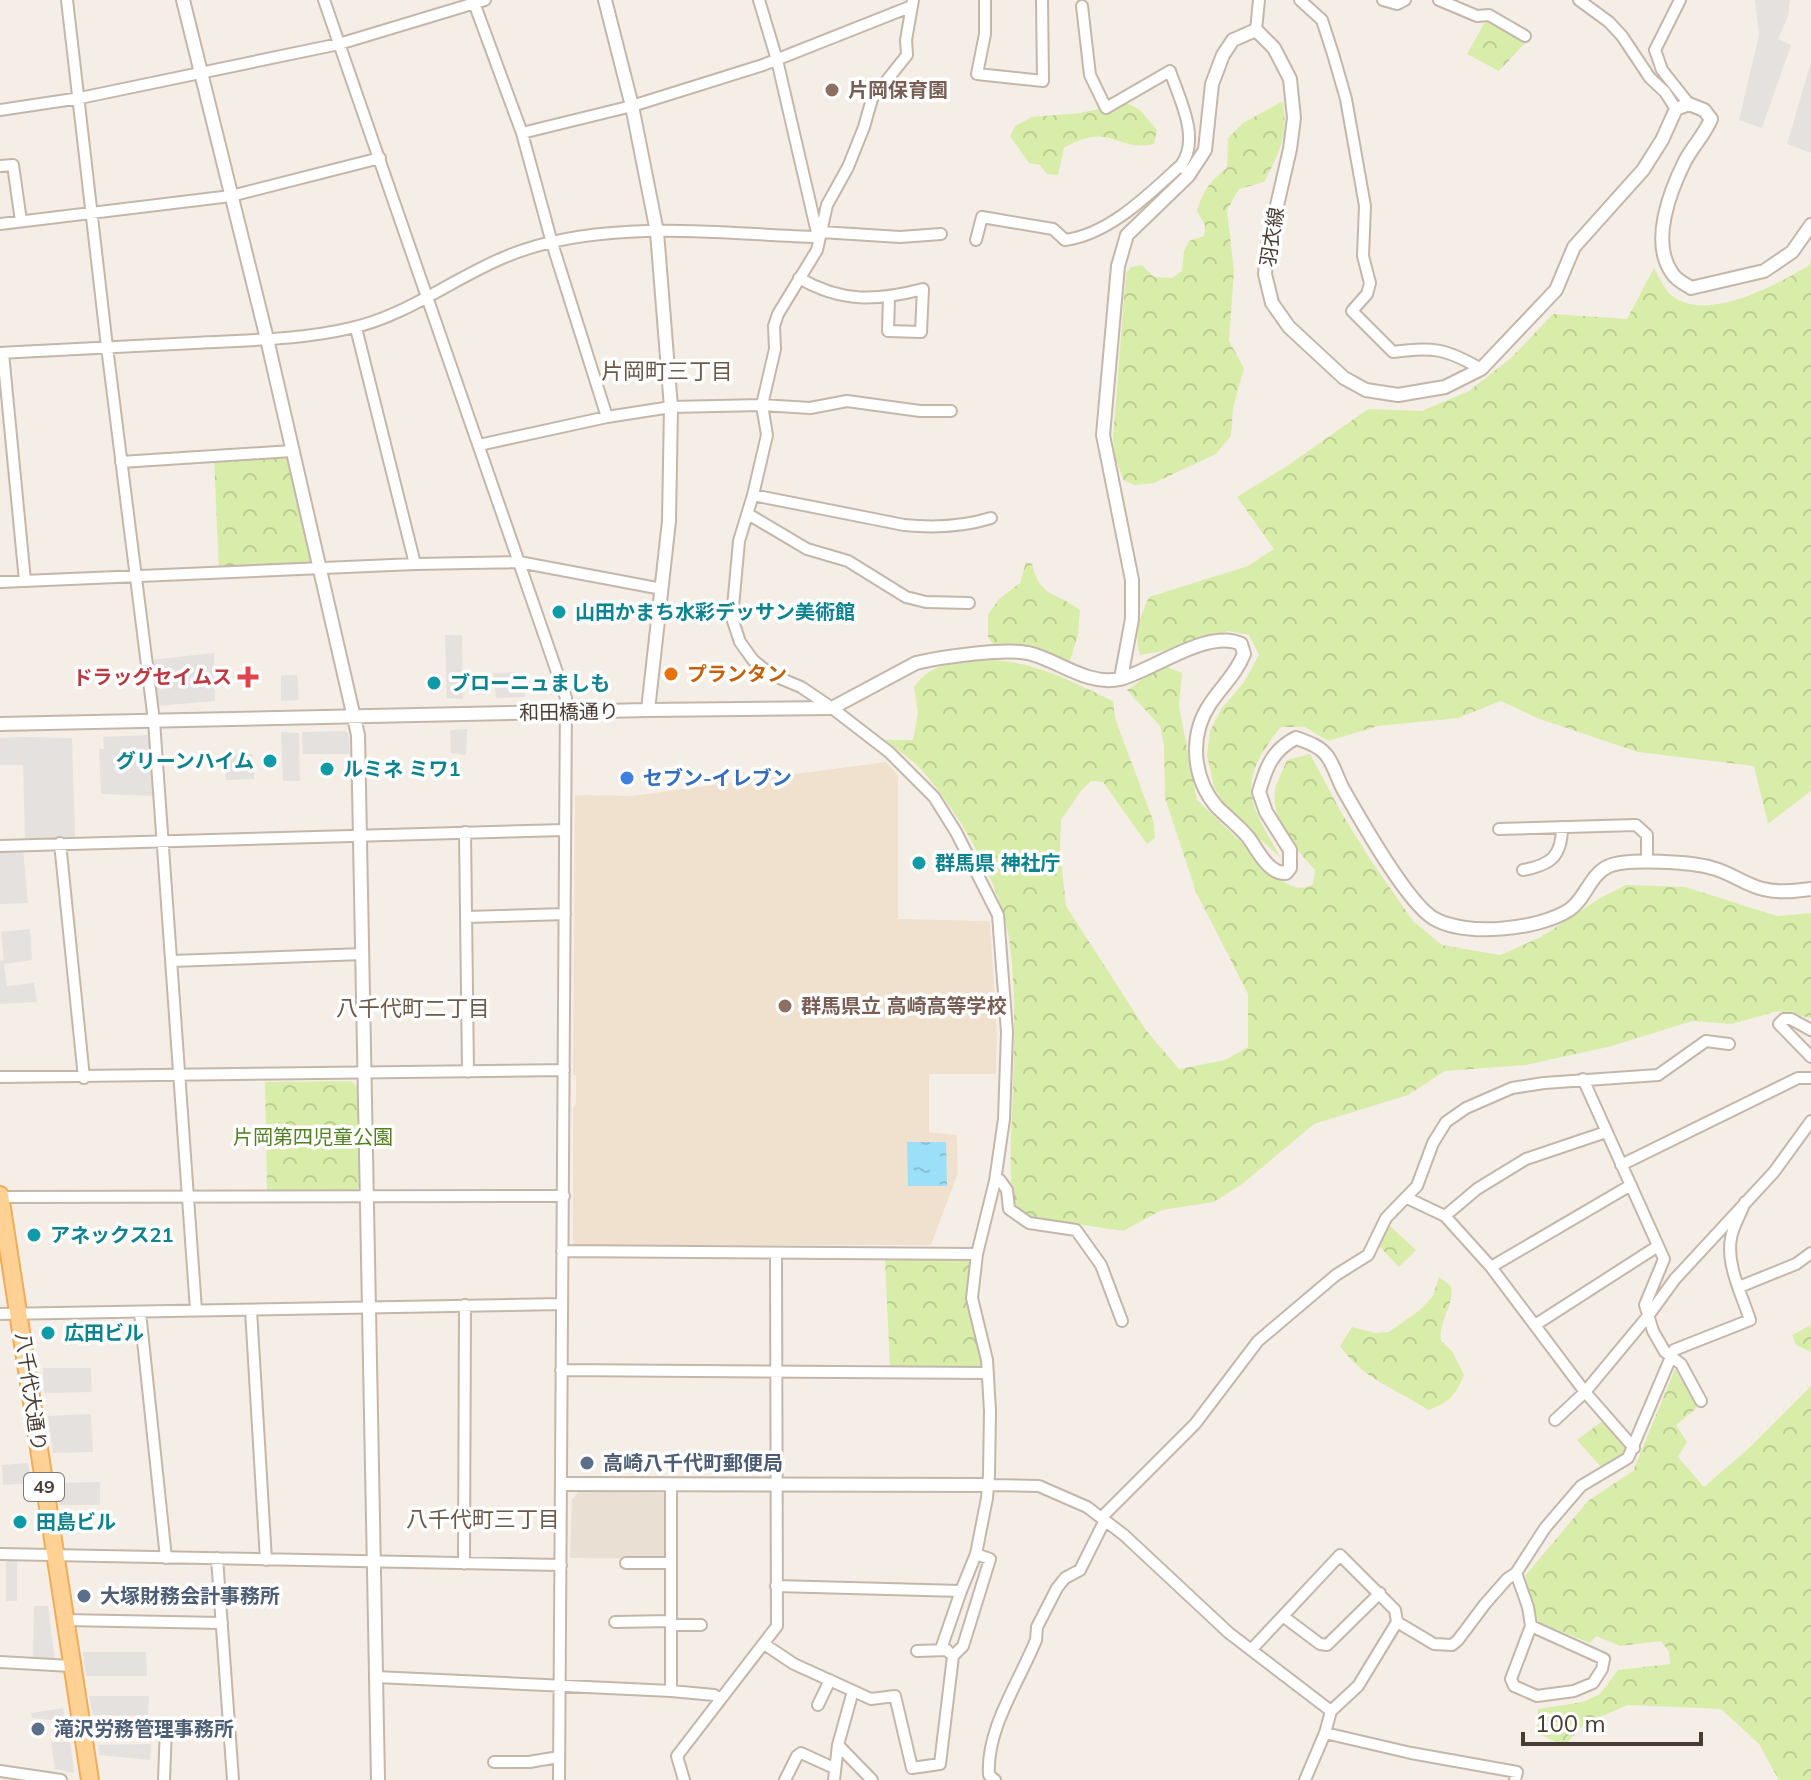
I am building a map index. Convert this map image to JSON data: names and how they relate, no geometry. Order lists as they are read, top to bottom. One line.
{"streets":{"main road":["八千代大通り","49"],"street":["羽衣線","和田橋通り"]},"districts":["片岡町三丁目","八千代町二丁目","八千代町三丁目"],"parks":["片岡第四児童公園"],"places":{"other":["片岡保育園","山田かまち水彩デッサン美術館","プランタン","ブローニュましも","グリーンハイム","ルミネ ミワ1","セブン-イレブン","群馬県 神社庁","群馬県立 高崎高等学校","アネックス21","広田ビル","高崎八千代町郵便局","田島ビル","大塚財務会計事務所","滝沢労務管理事務所"],"health":["ドラッグセイムス"]},"scale_bar":"100 m"}
